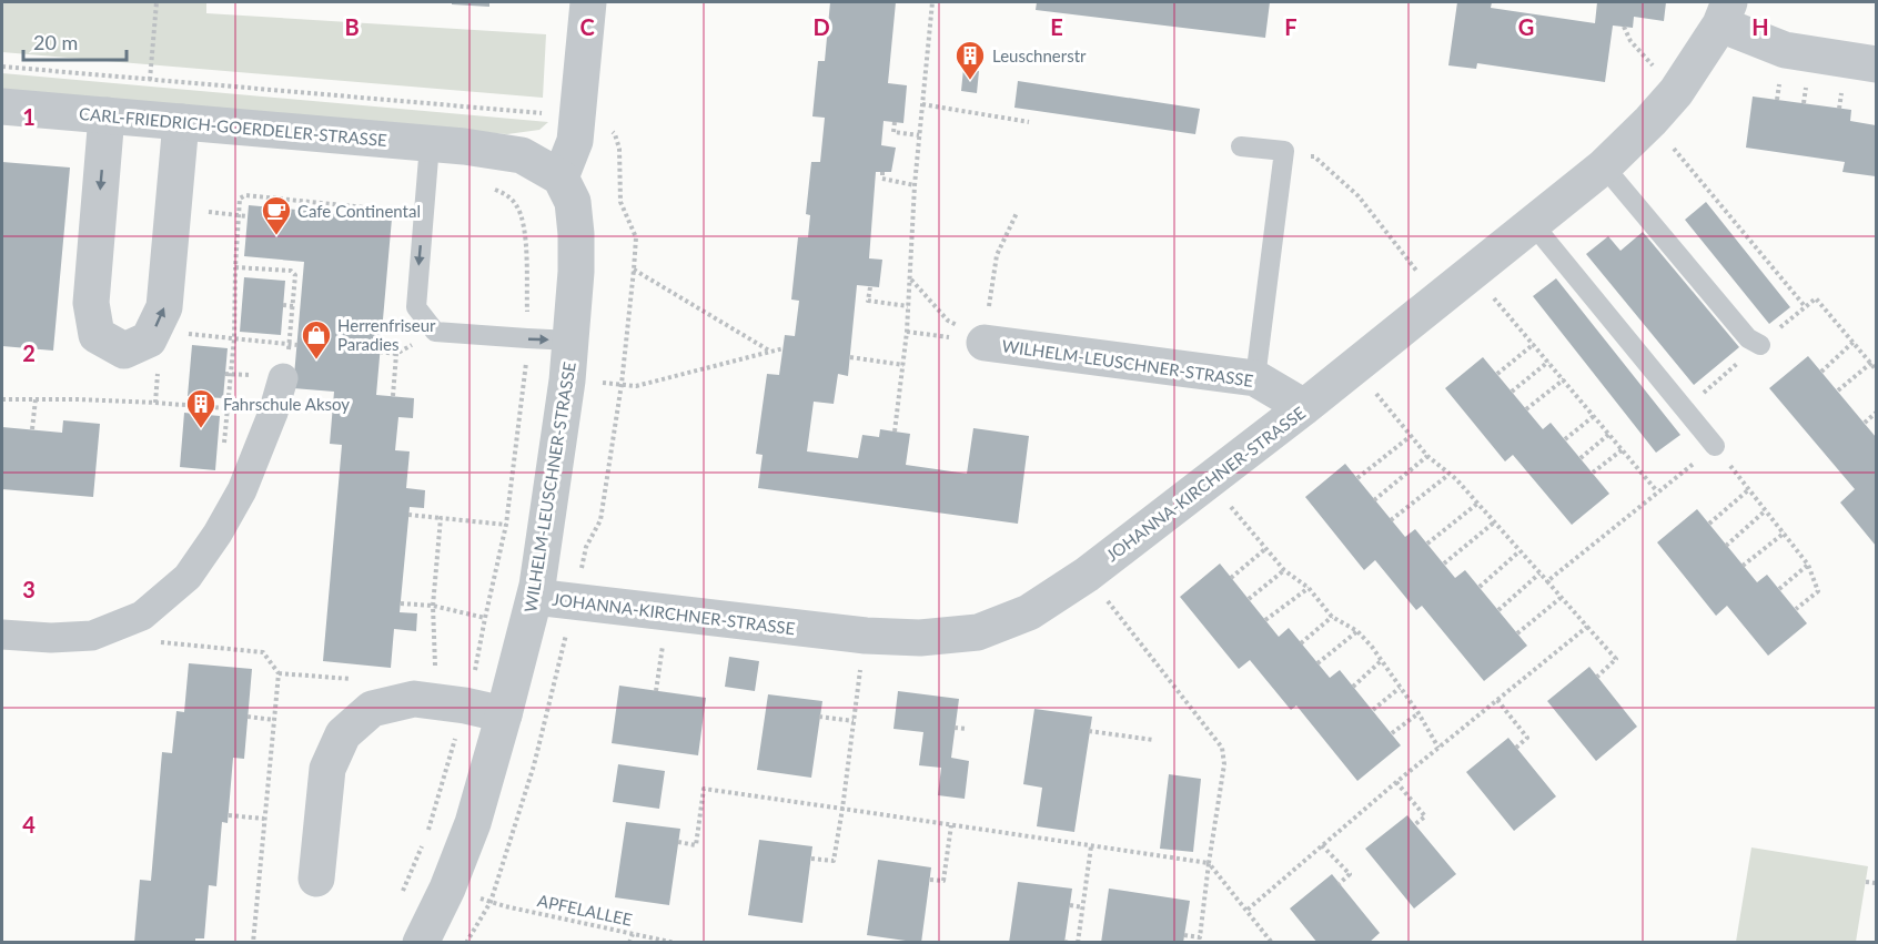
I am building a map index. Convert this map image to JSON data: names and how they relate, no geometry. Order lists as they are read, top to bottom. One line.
{"streets":{"street":["CARL-FRIEDRICH-GOERDELER-STRASSE","WILHELM-LEUSCHNER-STRASSE","JOHANNA-KIRCHNER-STRASSE"],"path":["APFELALLEE"]},"crossings":[["CARL-FRIEDRICH-GOERDELER-STRASSE","WILHELM-LEUSCHNER-STRASSE"],["WILHELM-LEUSCHNER-STRASSE","JOHANNA-KIRCHNER-STRASSE"]],"places":{"building":["Leuschnerstr","Fahrschule Aksoy"],"cafe":["Cafe Continental"],"shop":["Herrenfriseur Paradies"]},"scale_bar":"20 m","grid":{"columns":["B","C","D","E","F","G","H"],"rows":["1","2","3","4"]}}
